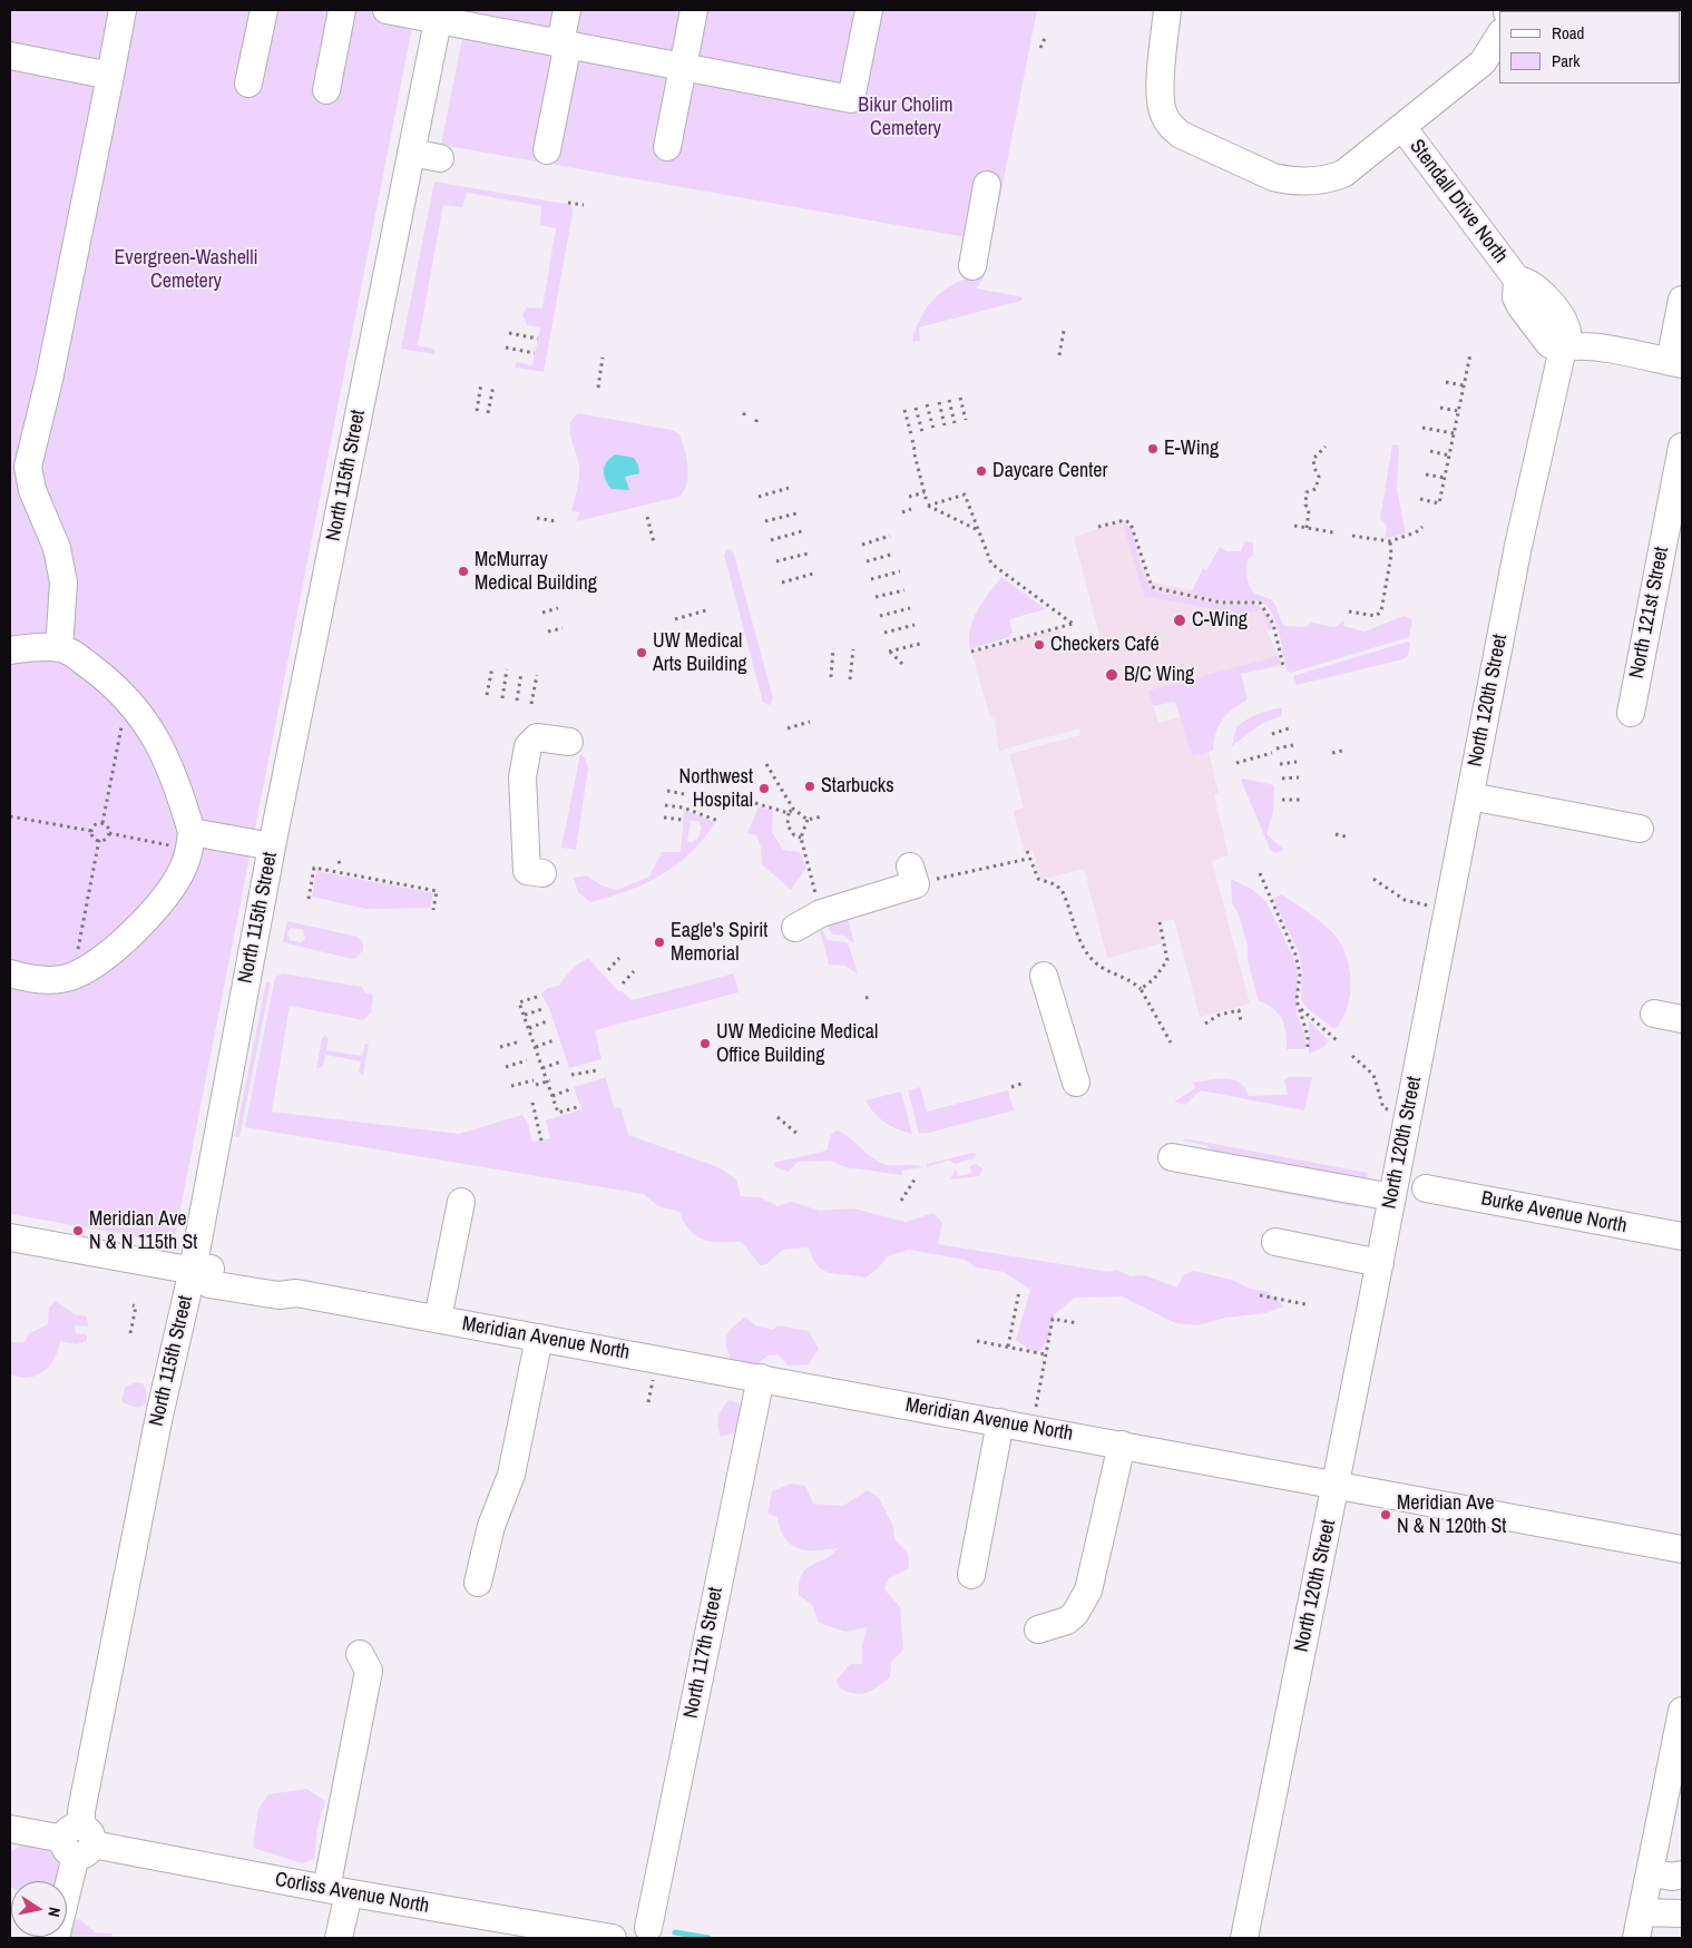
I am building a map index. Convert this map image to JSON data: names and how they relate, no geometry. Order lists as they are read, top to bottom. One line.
{"streets":{"street":["Stendall Drive North","North 115th Street","North 121st Street","North 120th Street","Burke Avenue North","Meridian Avenue North","North 117th Street","Corliss Avenue North"]},"crossings":[["Stendall Drive North","North 120th Street"],["North 115th Street","Meridian Avenue North"],["North 115th Street","Corliss Avenue North"],["North 120th Street","Meridian Avenue North"],["Meridian Avenue North","North 117th Street"]],"parks":["Bikur Cholim Cemetery","Evergreen-Washelli Cemetery"],"places":["E-Wing","Daycare Center","McMurray Medical Building","C-Wing","Checkers Café","UW Medical Arts Building","B/C Wing","Starbucks","Northwest Hospital","Eagle's Spirit Memorial","UW Medicine Medical Office Building","Meridian Ave N & N 115th St","Meridian Ave N & N 120th St"],"legend":["Road","Park"],"north":"right"}
